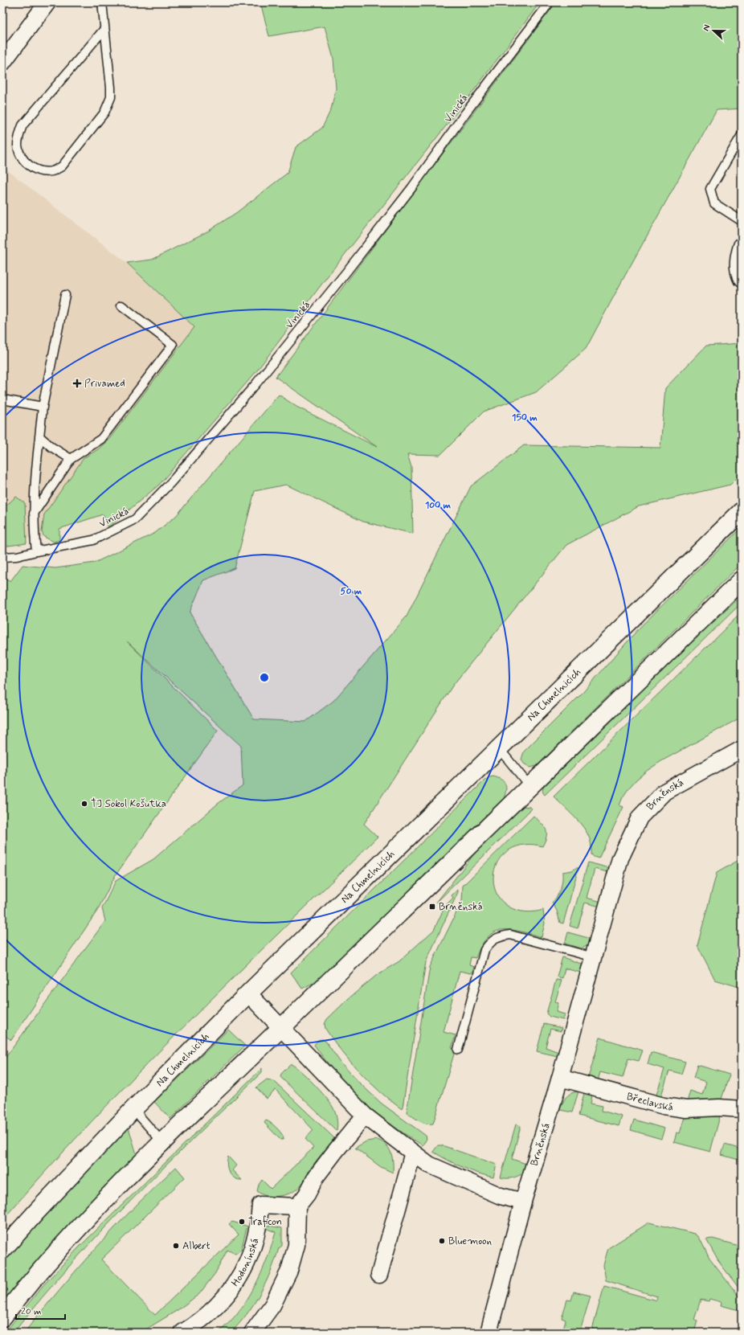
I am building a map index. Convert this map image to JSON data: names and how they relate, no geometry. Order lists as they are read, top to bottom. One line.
{"streets":{"street":["Na Chmelnicích","Brněnská","Břeclavská","Hodonínská"],"lane":["Vinická"]},"crossings":[["Brněnská","Břeclavská"]],"places":{"health":["Privamed"],"other":["TJ Sokol Košutka","Traficon","Bluemoon","Albert"],"transit":["Brněnská"]},"scale_bar":"20 m","north":"left","rings":["150 m","100 m","50 m"]}
